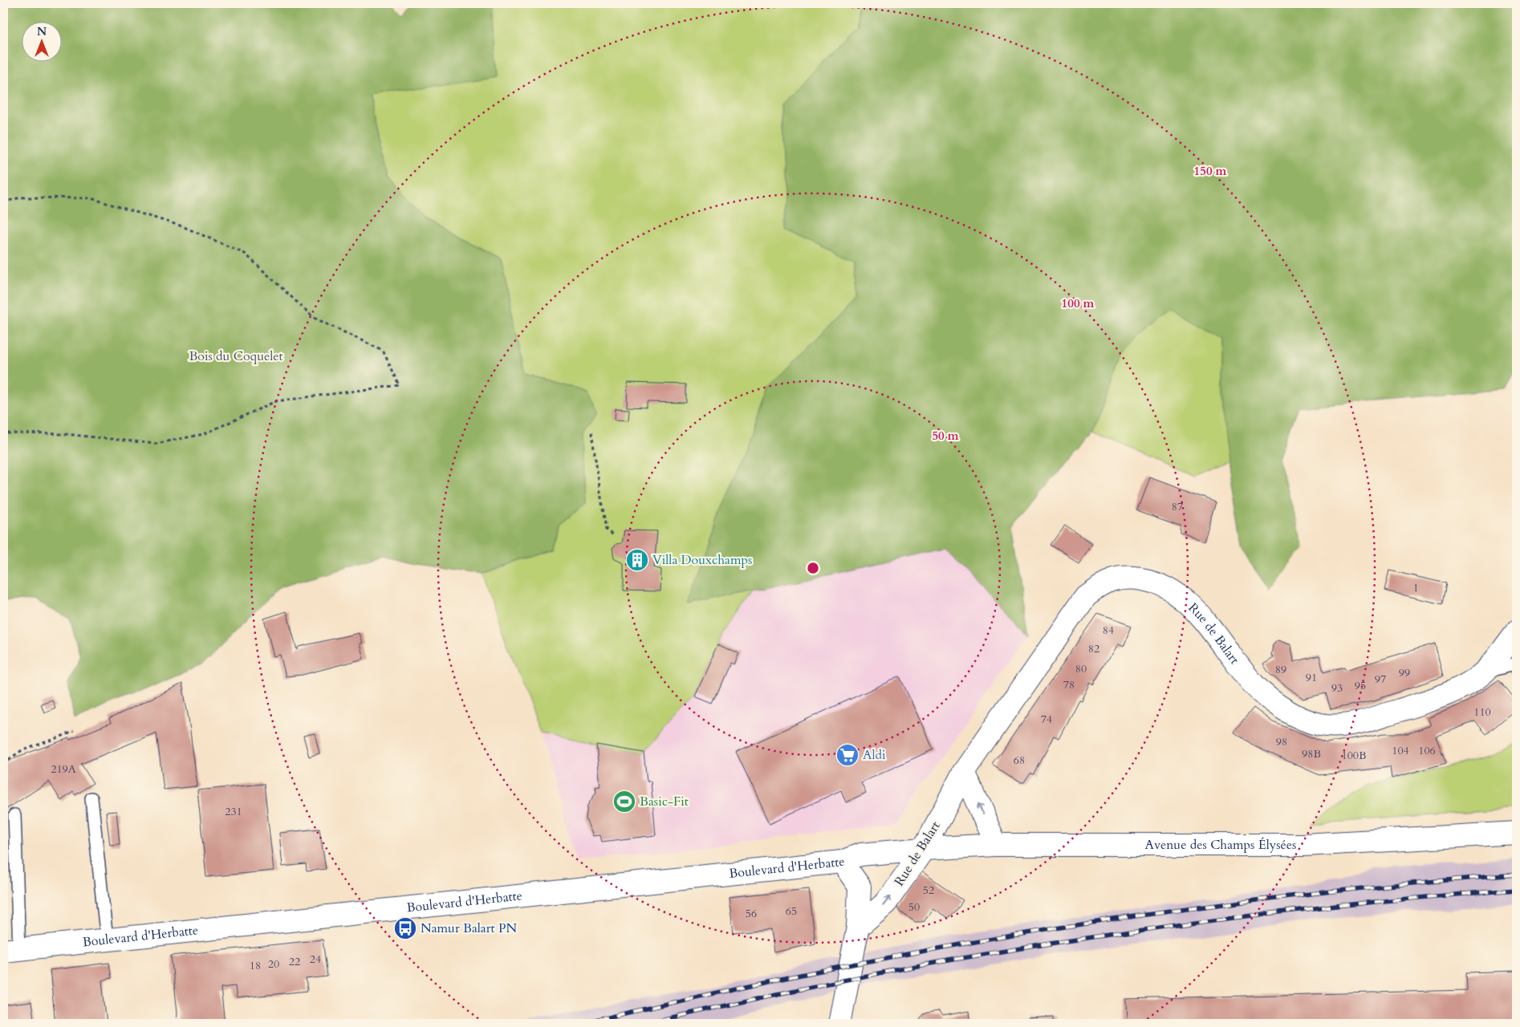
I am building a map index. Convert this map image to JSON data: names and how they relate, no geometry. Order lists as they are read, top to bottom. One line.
{"streets":{"street":["Rue de Balart","Avenue des Champs Élysées","Boulevard d'Herbatte"]},"crossings":[["Rue de Balart","Avenue des Champs Élysées"],["Rue de Balart","Boulevard d'Herbatte"],["Avenue des Champs Élysées","Boulevard d'Herbatte"]],"parks":["Bois du Coquelet"],"places":{"building":["Villa Douxchamps"],"supermarket":["Aldi"],"sports":["Basic-Fit"],"bus stop":["Namur Balart PN"]},"house_numbers":["87","1","84","82","80","89","99","91","97","78","95","93","110","74","98","104","106","98B","100B","68","219A","231","52","50","65","56","24","22","20","18"],"north":"top","rings":["150 m","100 m","50 m"]}
